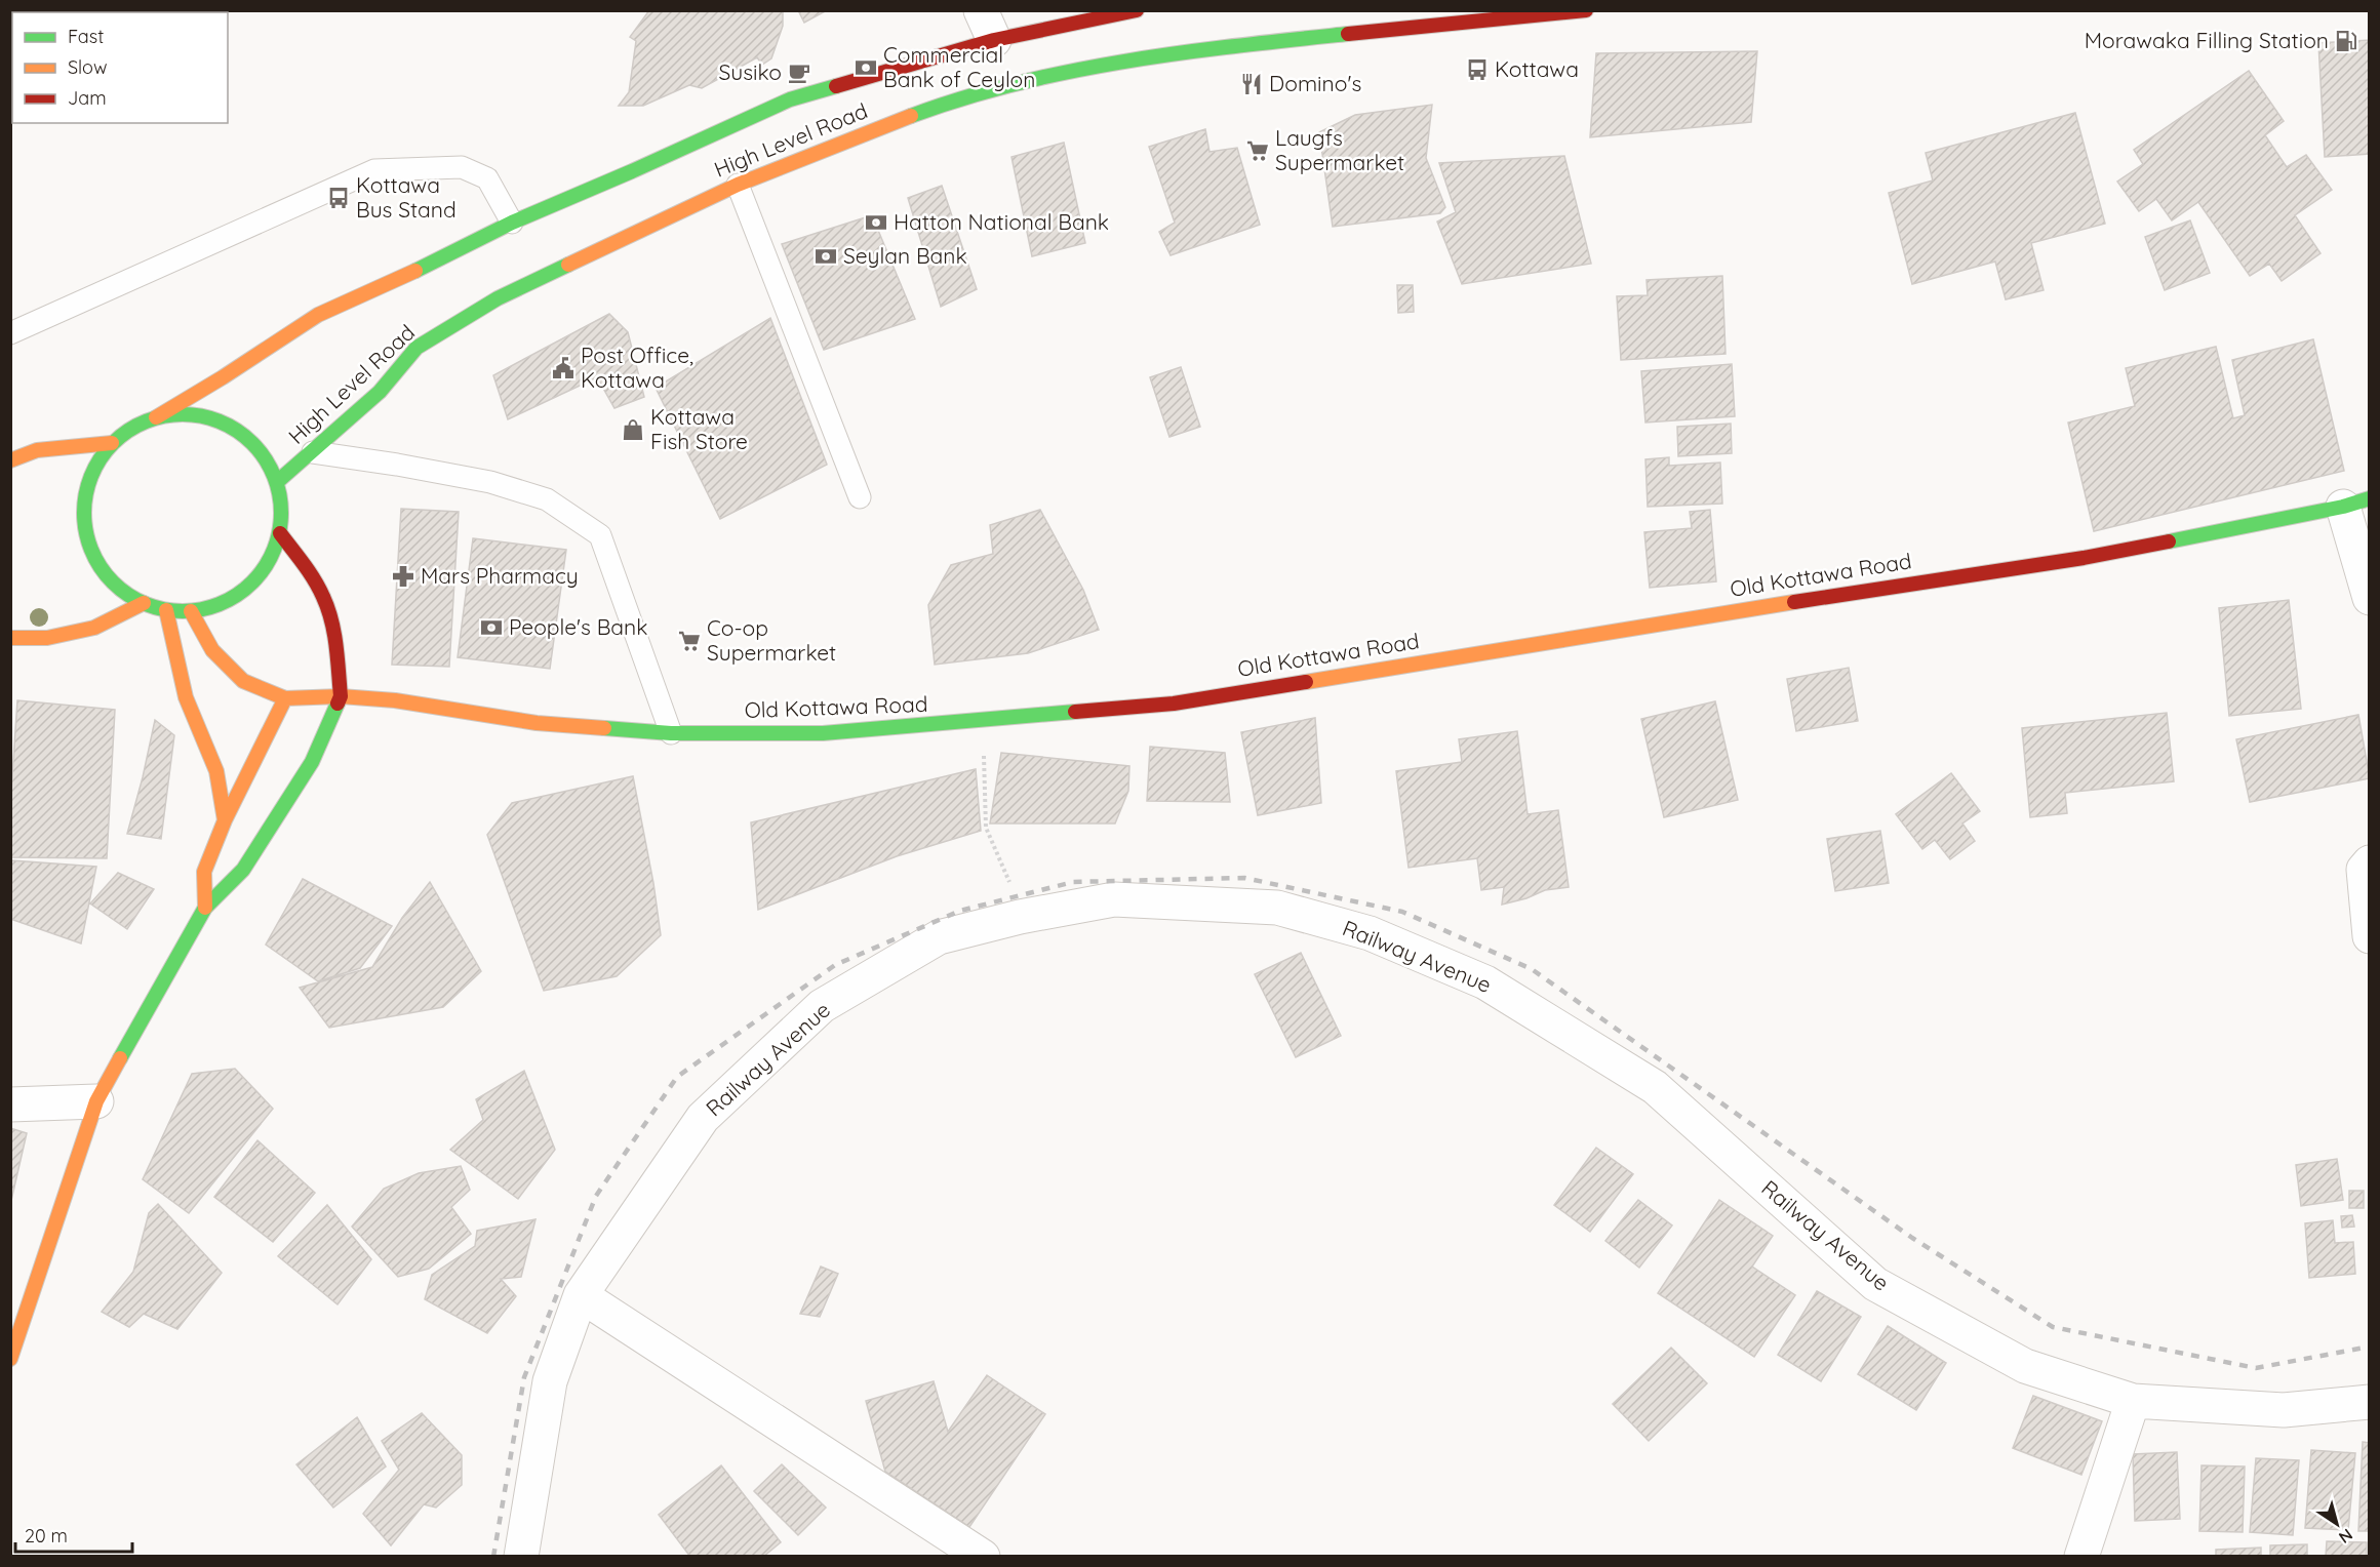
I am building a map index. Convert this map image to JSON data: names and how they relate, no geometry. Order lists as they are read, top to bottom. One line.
{"streets":{"main road":["High Level Road","Old Kottawa Road"],"street":["Railway Avenue"]},"places":{"fuel station":["Morawaka Filling Station"],"bank":["Commercial Bank of Ceylon","Hatton National Bank","Seylan Bank","People's Bank"],"bus stop":["Kottawa","Kottawa Bus Stand"],"cafe":["Susiko"],"restaurant":["Domino's"],"supermarket":["Laugfs Supermarket","Co-op Supermarket"],"public building":["Post Office, Kottawa"],"shop":["Kottawa Fish Store"],"pharmacy":["Mars Pharmacy"]},"legend":["Fast","Slow","Jam"],"scale_bar":"20 m","north":"bottom right"}
